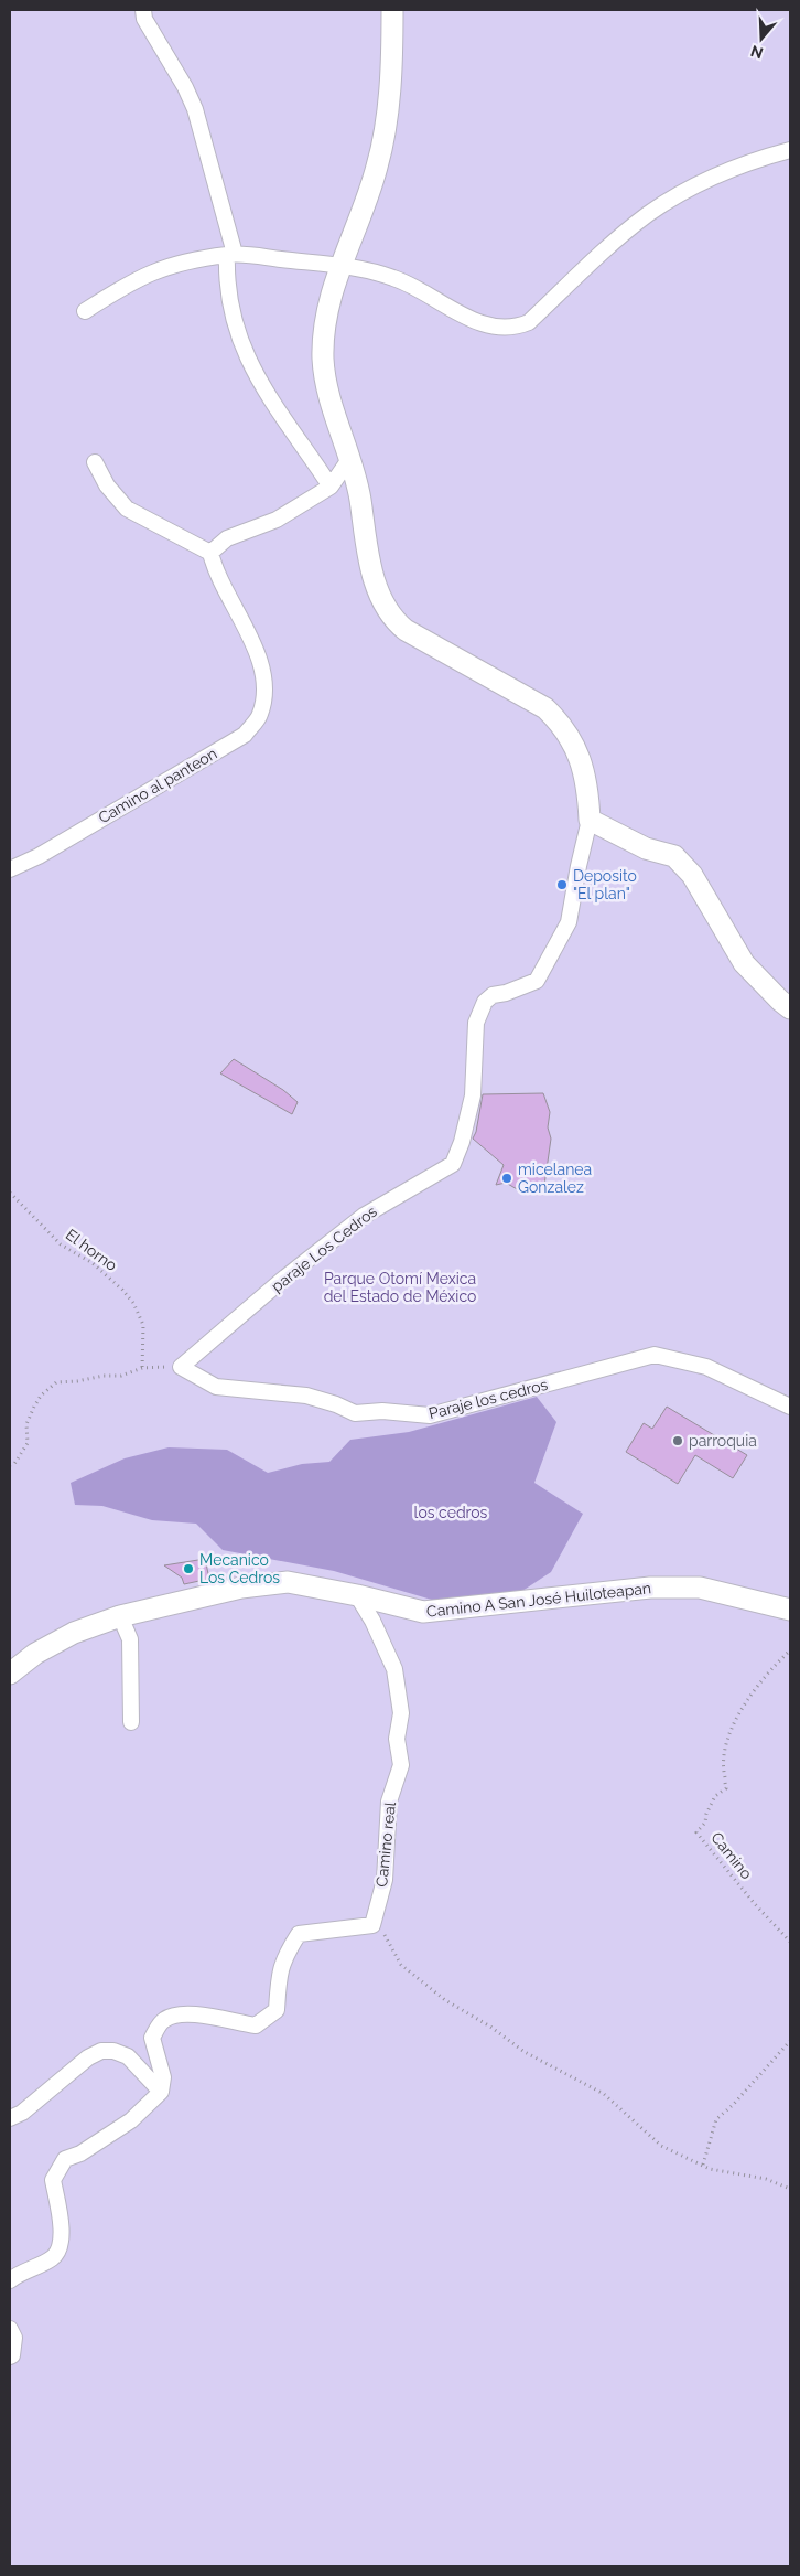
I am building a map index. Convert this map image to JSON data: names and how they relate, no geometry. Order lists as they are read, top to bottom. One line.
{"streets":{"main road":["Camino A San José Huiloteapan"],"street":["Camino al panteon","paraje Los Cedros","Paraje los cedros","Camino real"],"path":["El horno","Camino"]},"crossings":[["paraje Los Cedros","Paraje los cedros"],["Camino A San José Huiloteapan","Camino real"]],"parks":["Parque Otomí Mexica del Estado de México","los cedros"],"places":["Deposito \"El plan\"","micelanea Gonzalez","parroquia","Mecanico Los Cedros"],"north":"bottom"}
